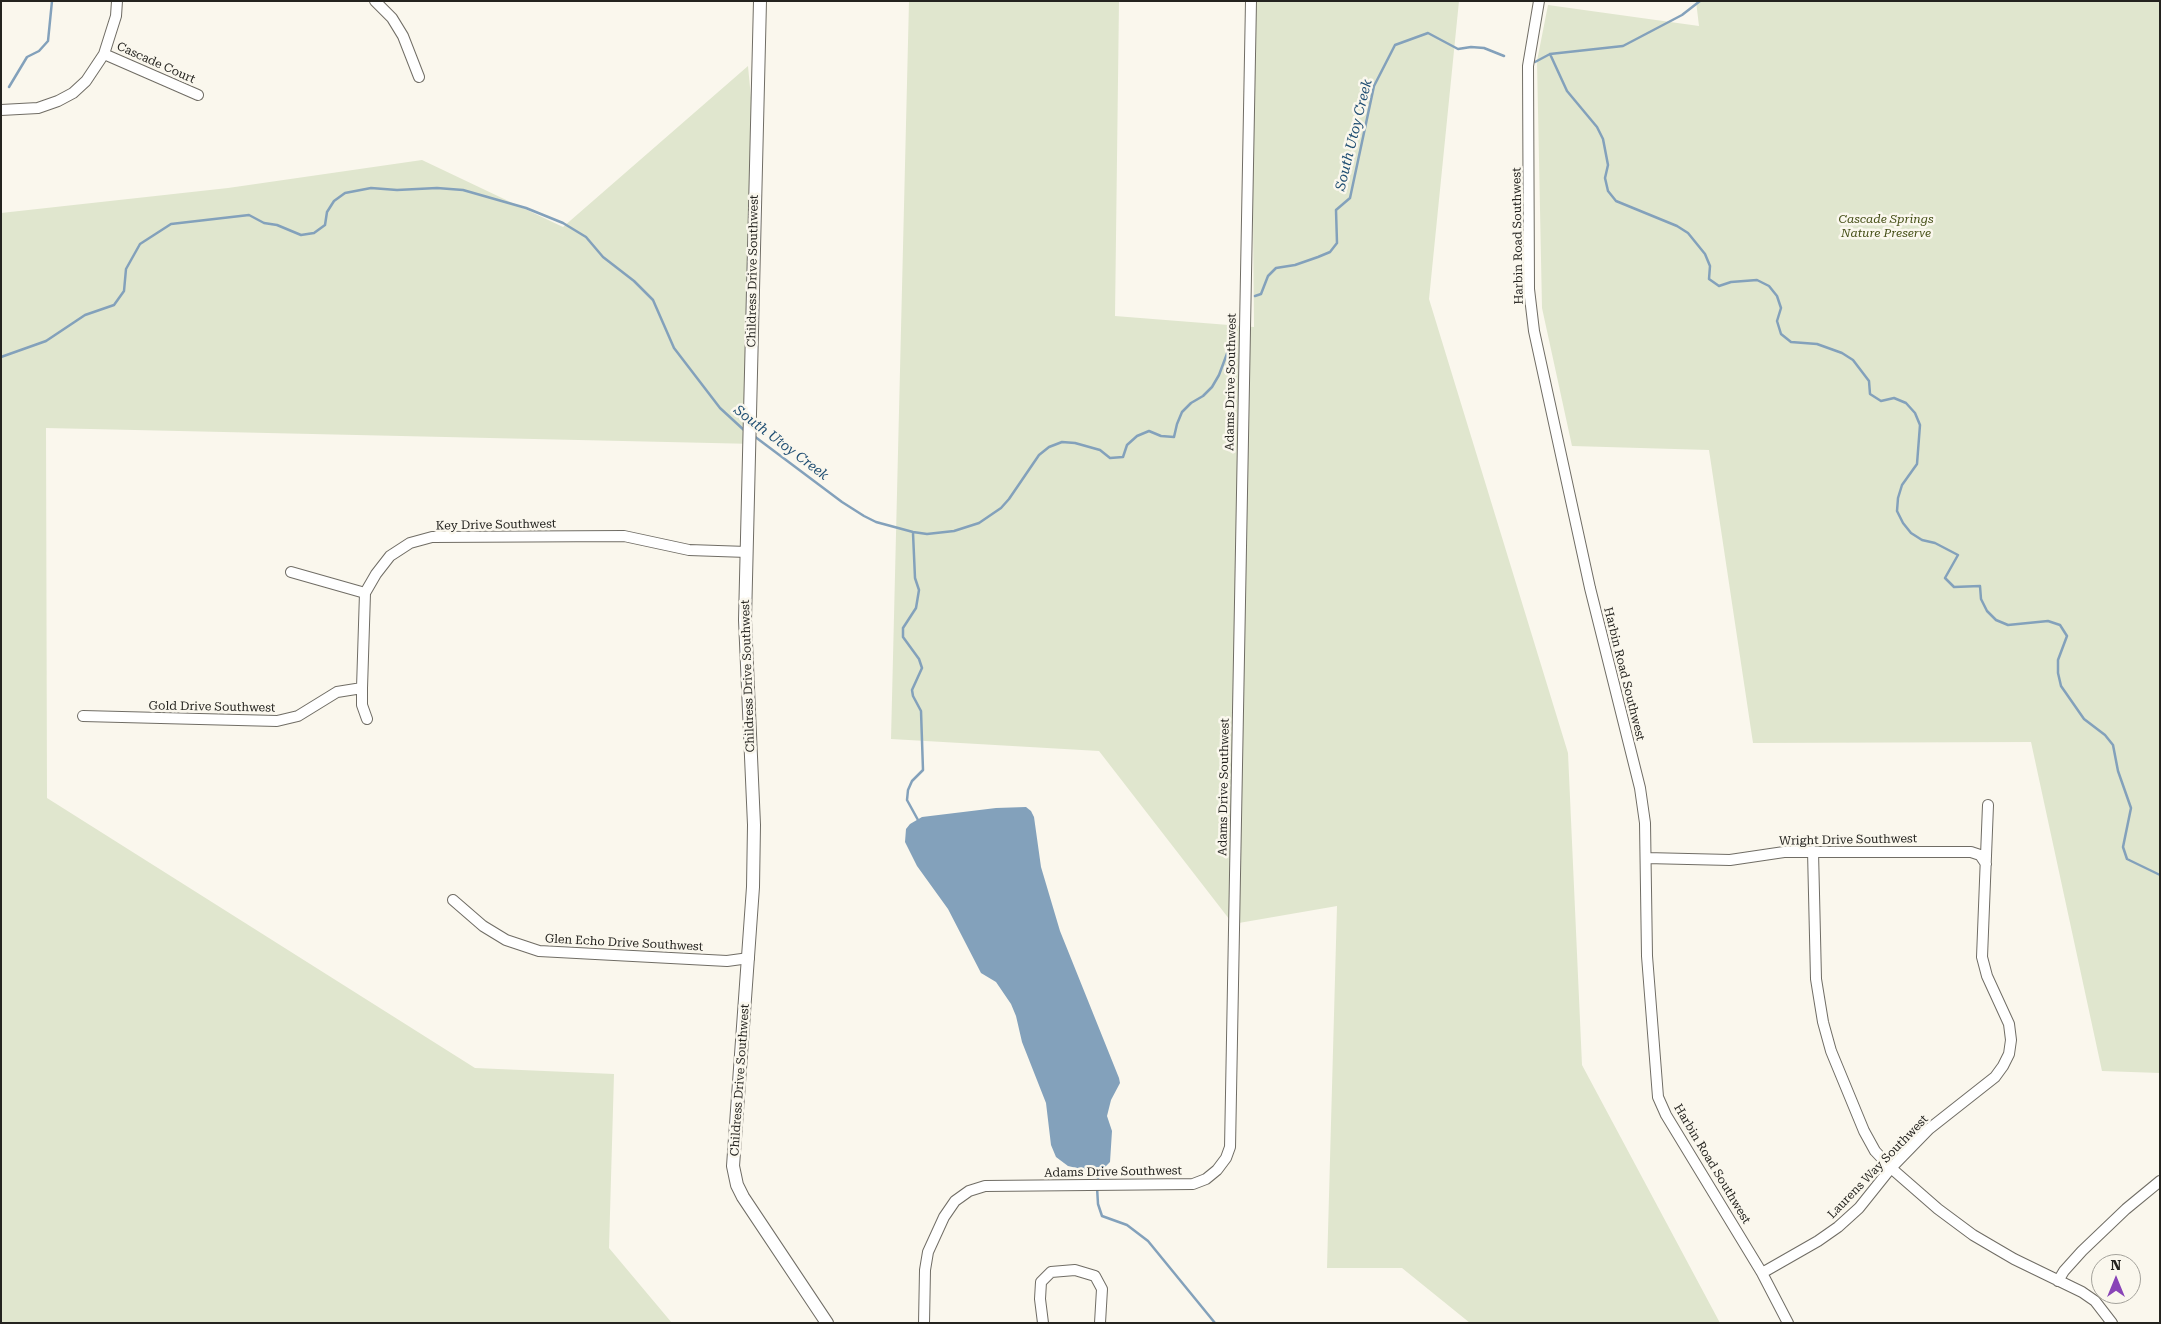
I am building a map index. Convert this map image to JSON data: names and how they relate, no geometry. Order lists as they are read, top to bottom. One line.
{"streets":{"street":["Cascade Court","Harbin Road Southwest","Childress Drive Southwest","Adams Drive Southwest","Key Drive Southwest","Gold Drive Southwest","Wright Drive Southwest","Glen Echo Drive Southwest","Laurens Way Southwest"]},"crossings":[["Harbin Road Southwest","Wright Drive Southwest"],["Harbin Road Southwest","Laurens Way Southwest"],["Childress Drive Southwest","Key Drive Southwest"],["Childress Drive Southwest","Glen Echo Drive Southwest"],["Key Drive Southwest","Gold Drive Southwest"],["Wright Drive Southwest","Laurens Way Southwest"]],"water":["South Utoy Creek"],"parks":["Cascade Springs Nature Preserve"],"north":"top"}
